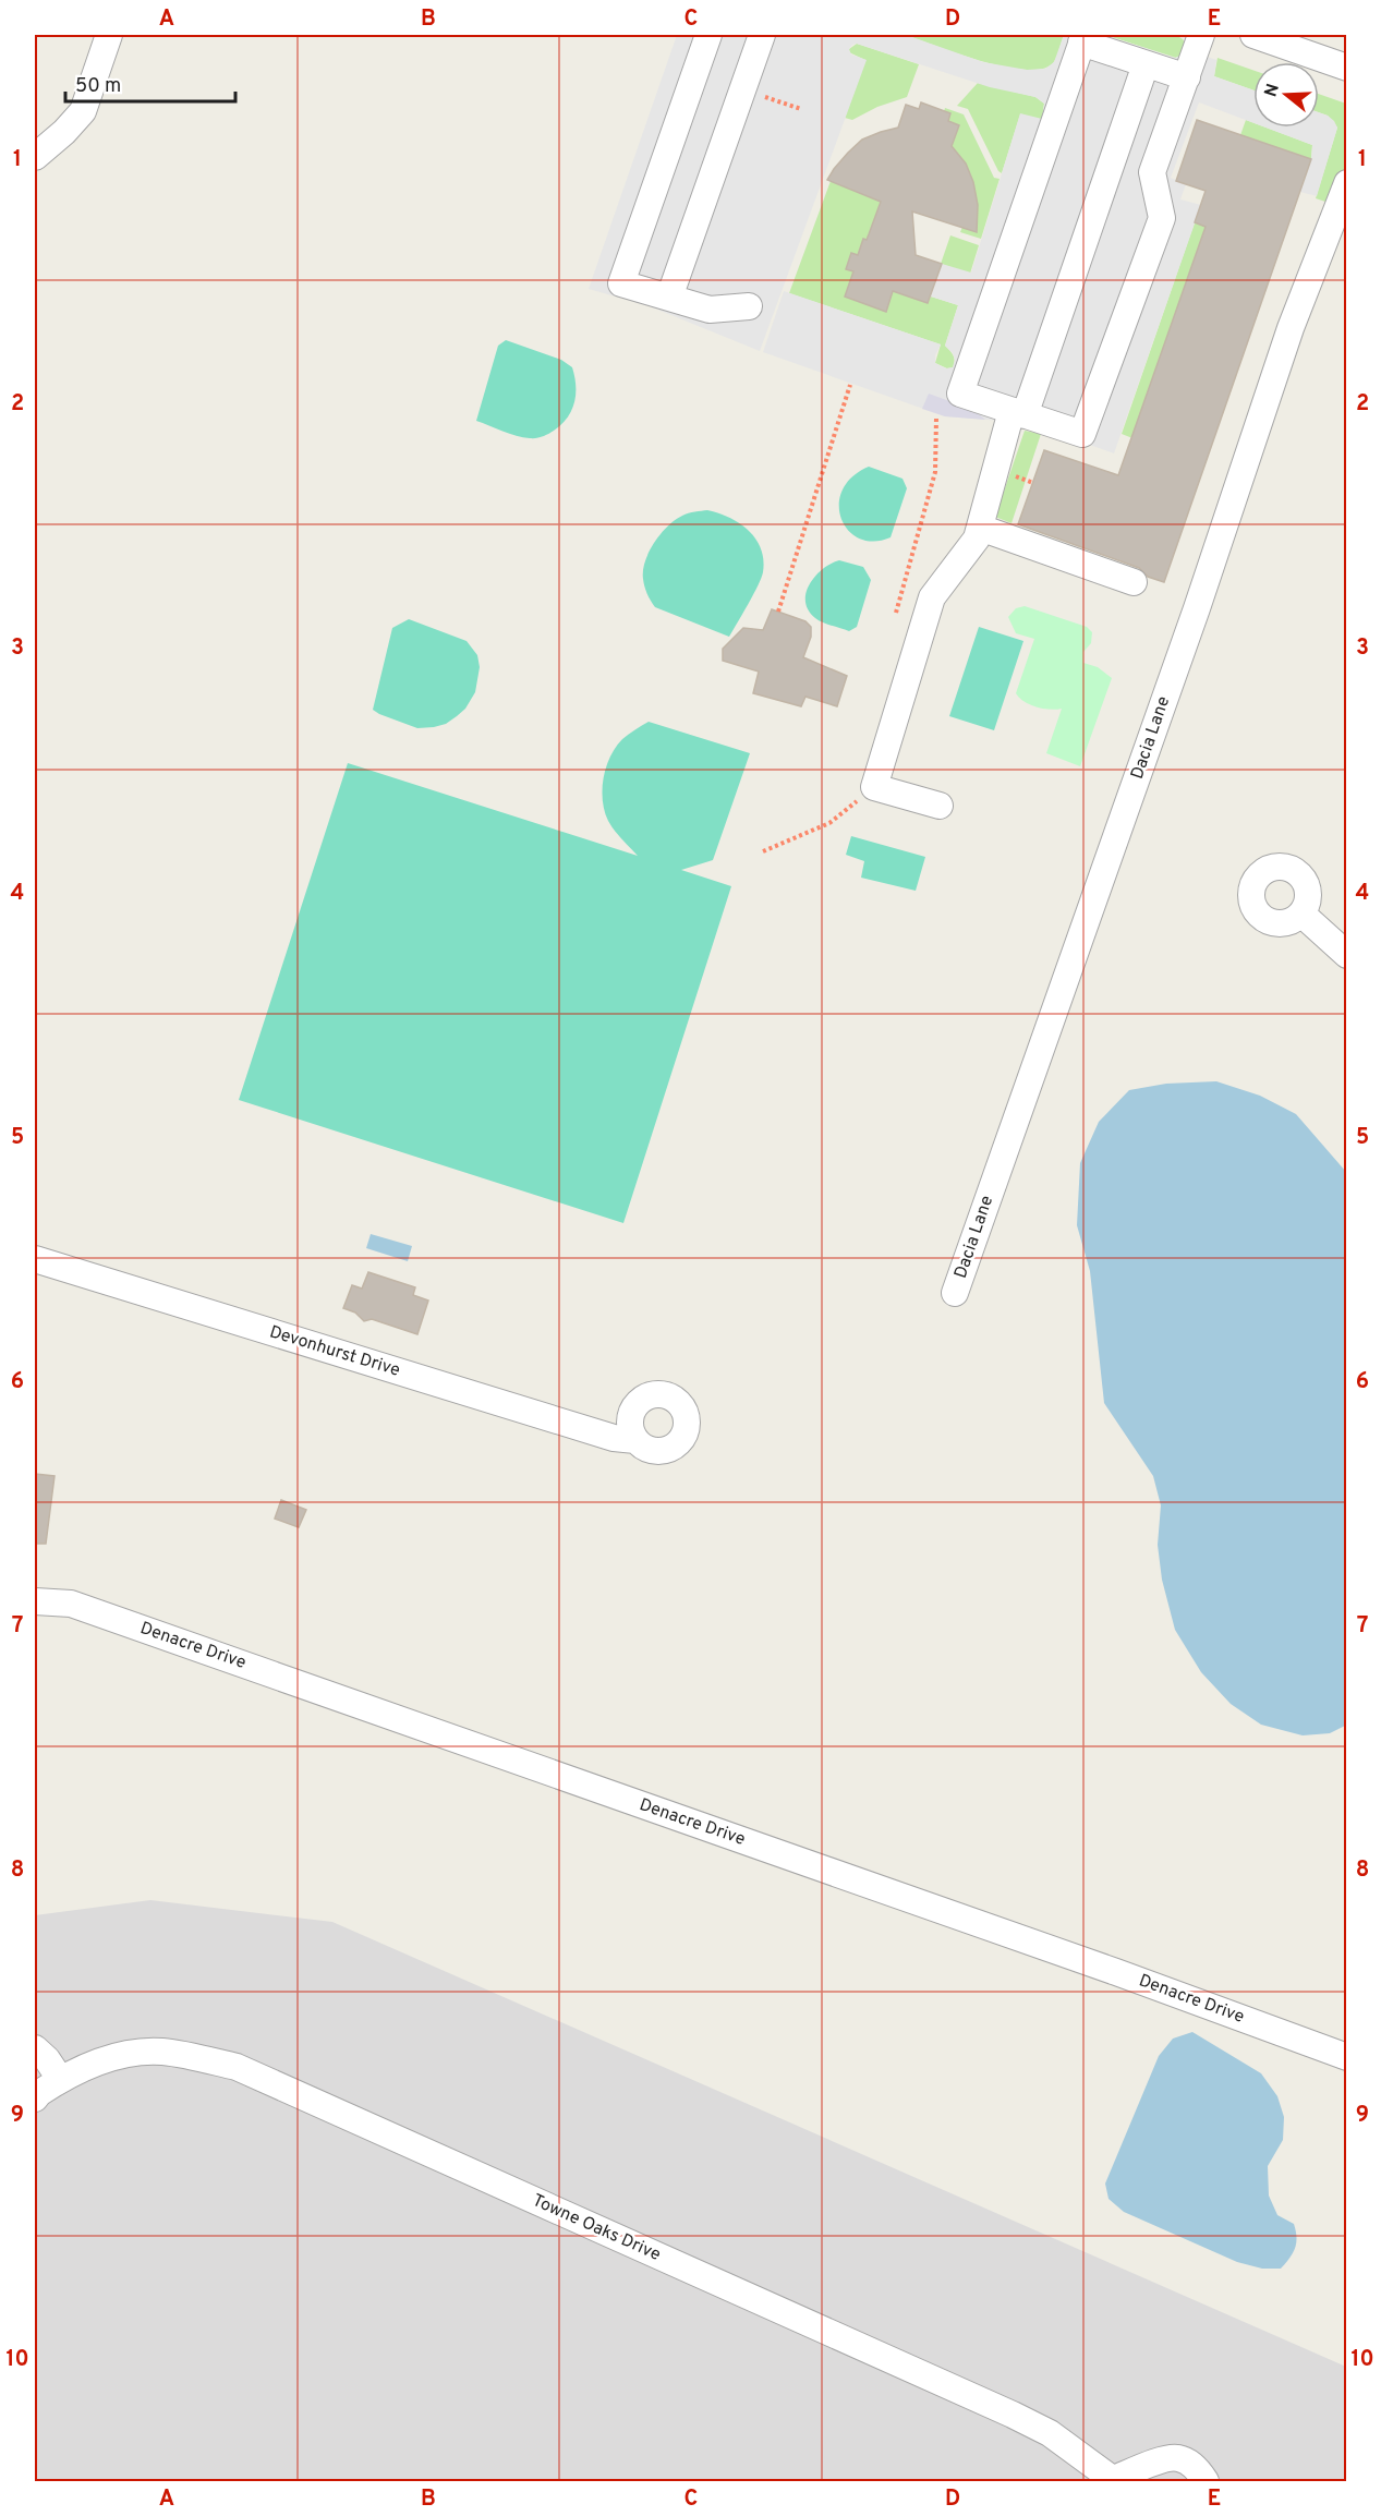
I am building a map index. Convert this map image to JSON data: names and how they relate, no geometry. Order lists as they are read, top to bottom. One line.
{"streets":{"street":["Dacia Lane","Devonhurst Drive","Denacre Drive","Towne Oaks Drive"]},"scale_bar":"50 m","north":"left","grid":{"columns":["A","B","C","D","E"],"rows":["1","2","3","4","5","6","7","8","9","10"]}}
